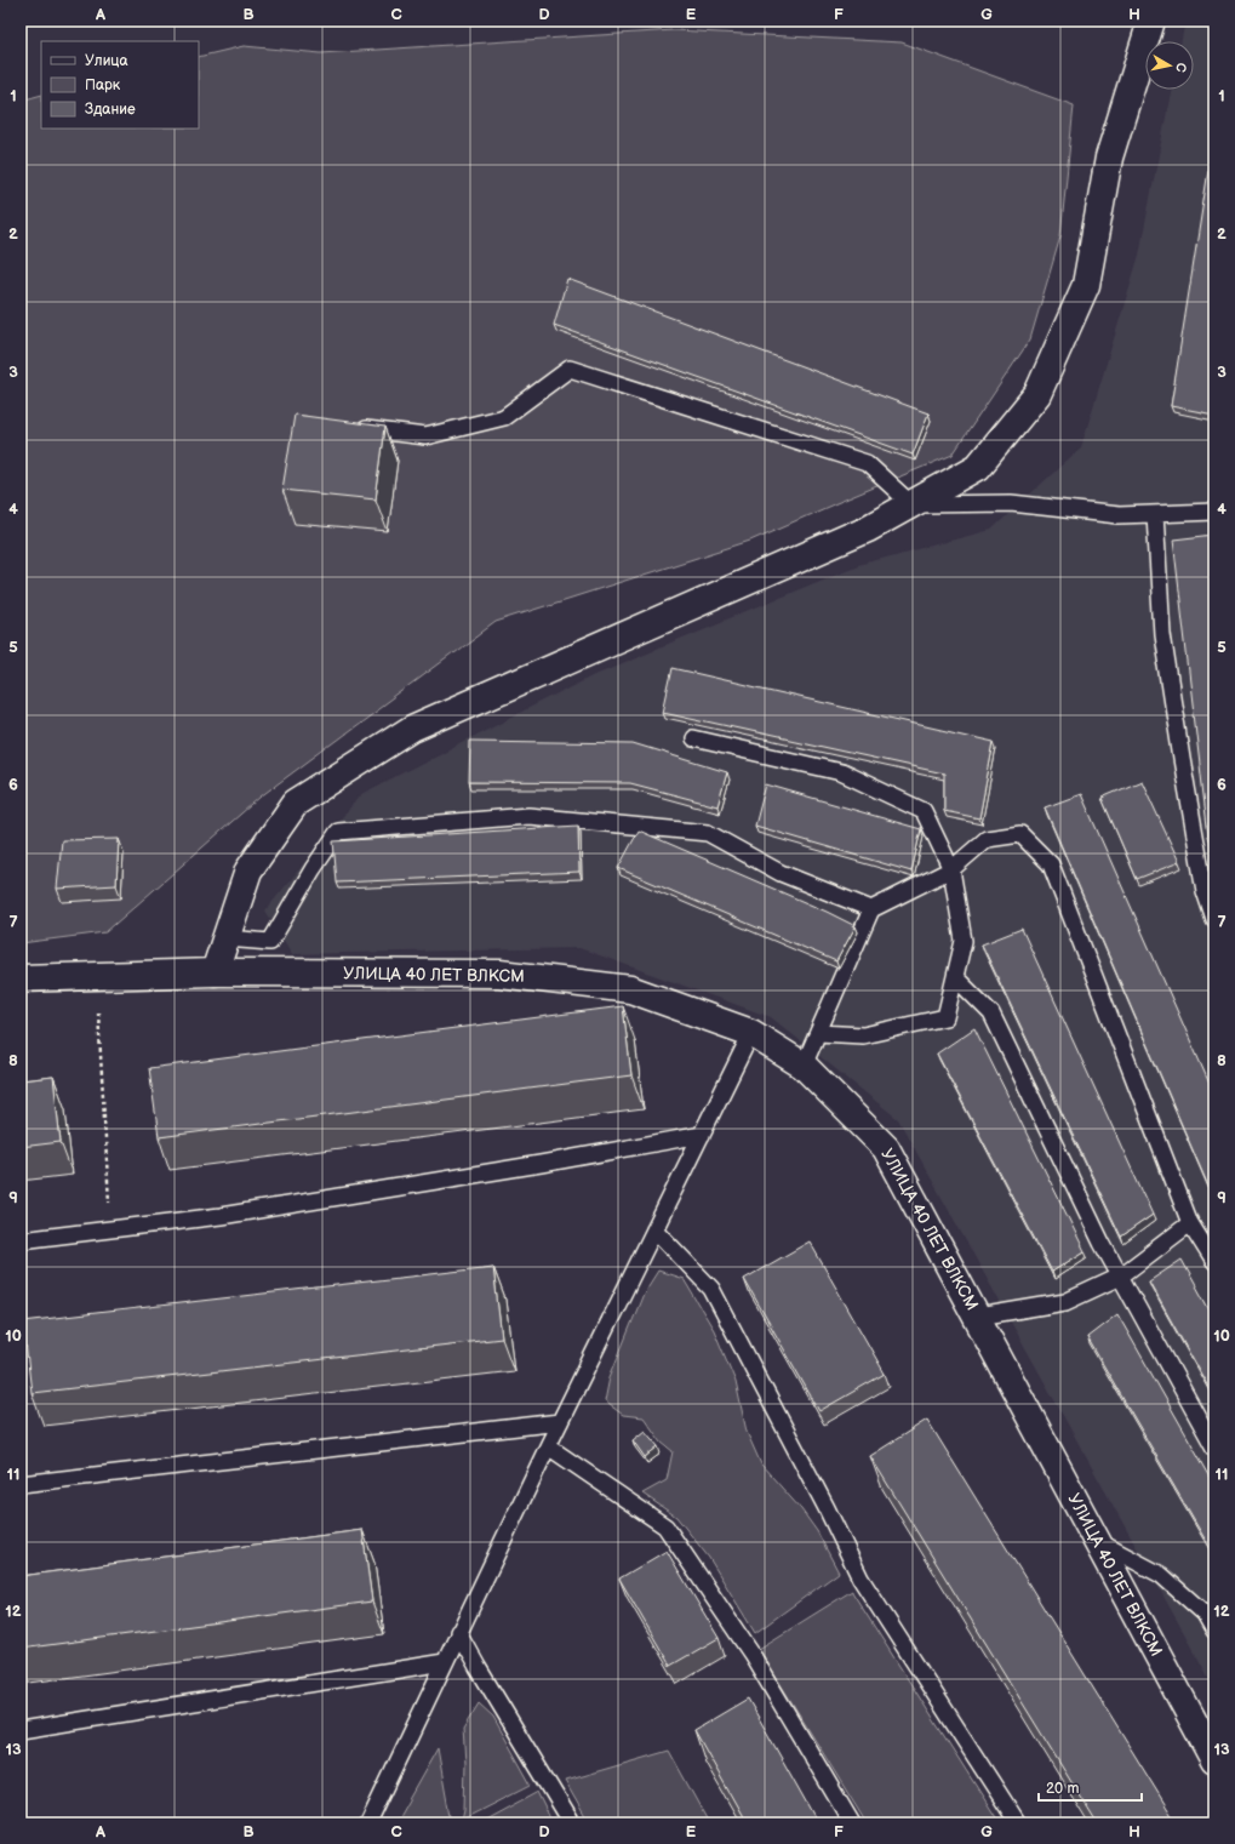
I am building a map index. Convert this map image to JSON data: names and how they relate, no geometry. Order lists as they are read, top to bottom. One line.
{"streets":{"street":["УЛИЦА 40 ЛЕТ ВЛКСМ"]},"legend":["Улица","Парк","Здание"],"scale_bar":"20 m","north":"right","grid":{"columns":["A","B","C","D","E","F","G","H"],"rows":["1","2","3","4","5","6","7","8","9","10","11","12","13"]}}
